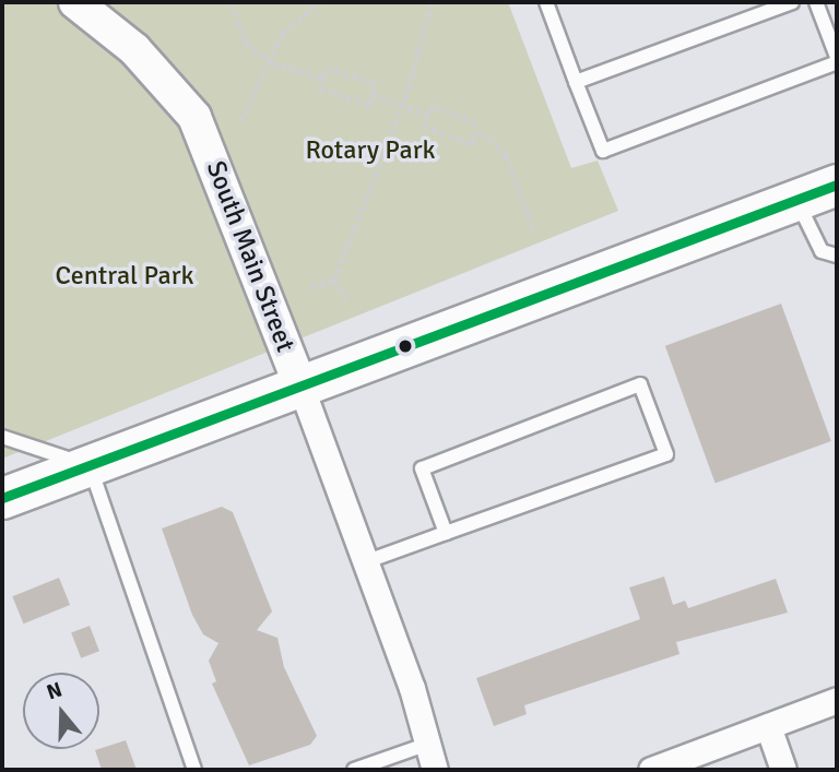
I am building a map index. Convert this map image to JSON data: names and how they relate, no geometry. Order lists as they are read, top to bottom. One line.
{"streets":{"street":["South Main Street"]},"parks":["Rotary Park","Central Park"],"north":"top"}
